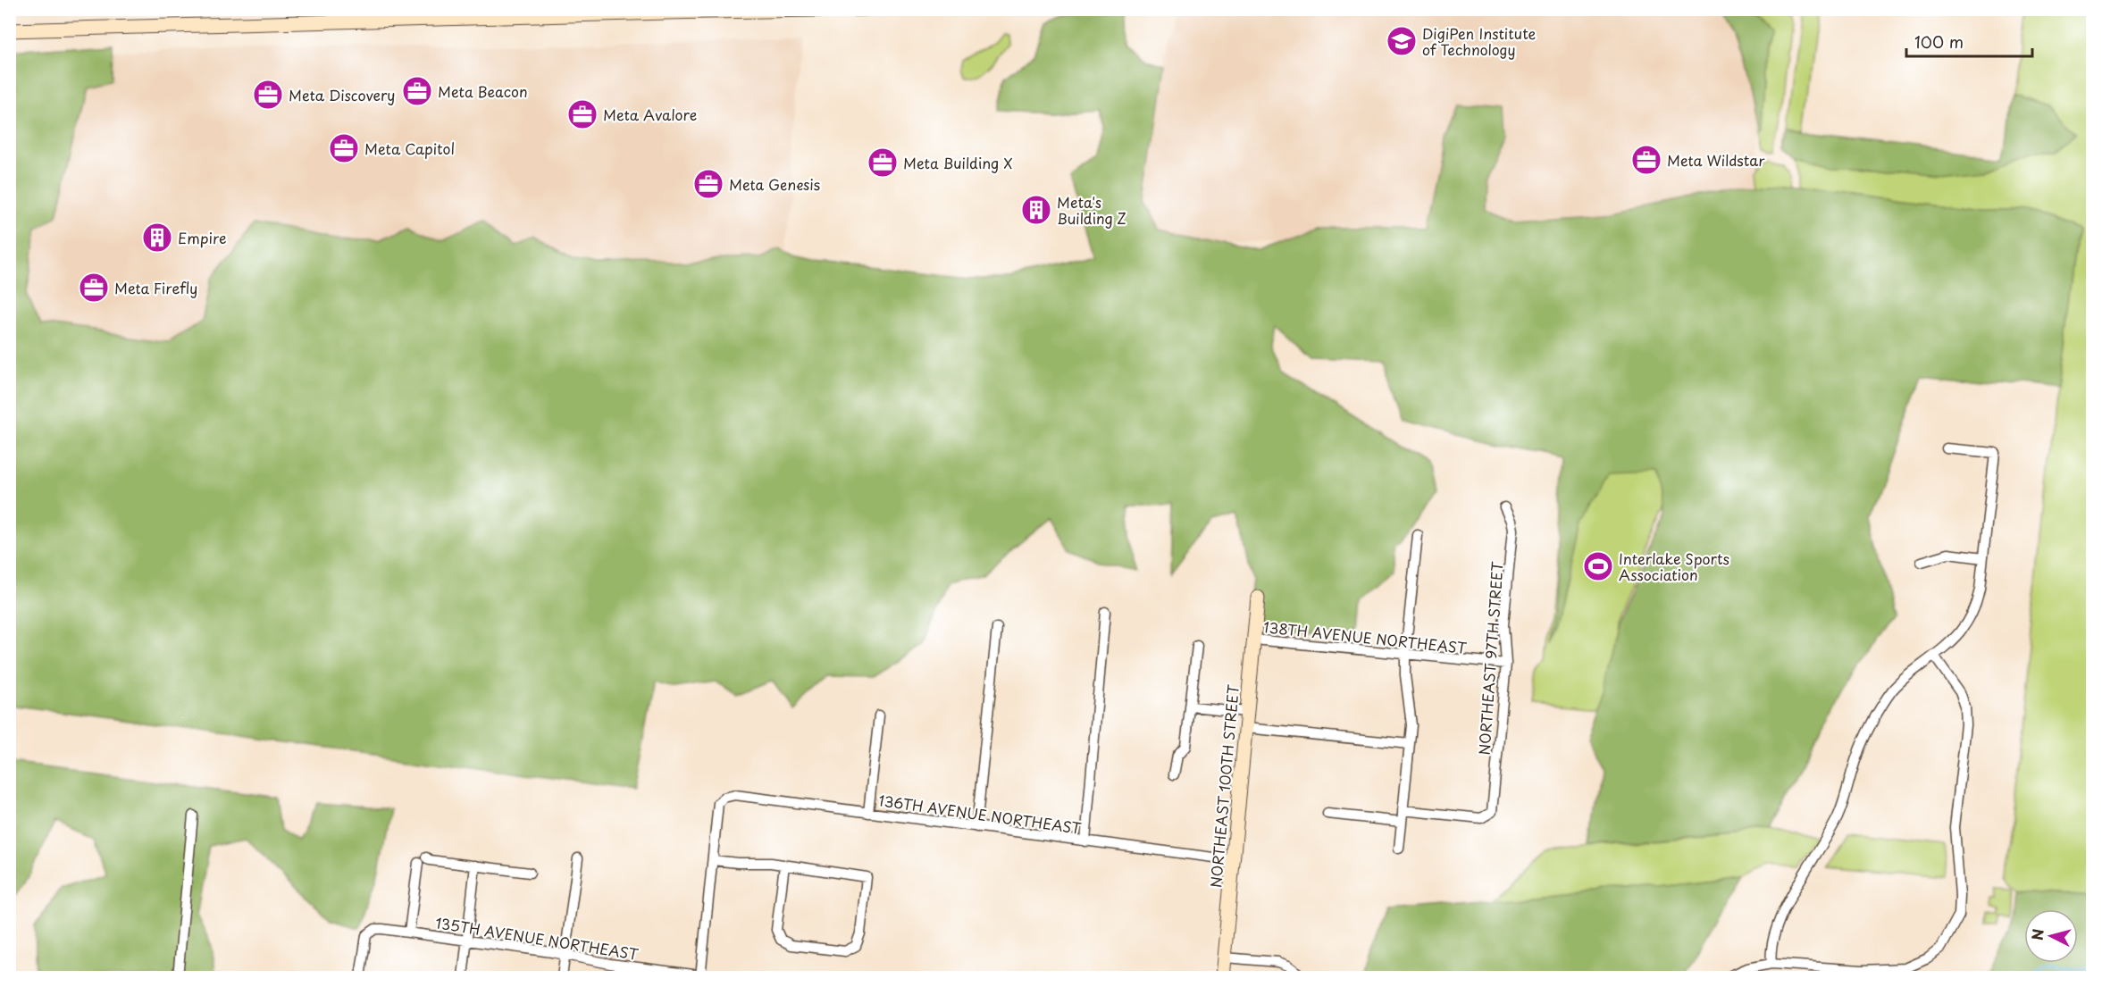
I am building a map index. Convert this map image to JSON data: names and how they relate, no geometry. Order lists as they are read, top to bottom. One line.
{"streets":{"main road":["NORTHEAST 100TH STREET"],"street":["138TH AVENUE NORTHEAST","NORTHEAST 97TH STREET","136TH AVENUE NORTHEAST","135TH AVENUE NORTHEAST"]},"crossings":[["138TH AVENUE NORTHEAST","NORTHEAST 97TH STREET"],["138TH AVENUE NORTHEAST","NORTHEAST 100TH STREET"],["NORTHEAST 100TH STREET","136TH AVENUE NORTHEAST"]],"places":{"school or university":["DigiPen Institute of Technology"],"office":["Meta Beacon","Meta Discovery","Meta Avalore","Meta Capitol","Meta Wildstar","Meta Building X","Meta Genesis","Meta Firefly"],"building":["Meta's Building Z","Empire"],"sports":["Interlake Sports Association"]},"scale_bar":"100 m","north":"left"}
